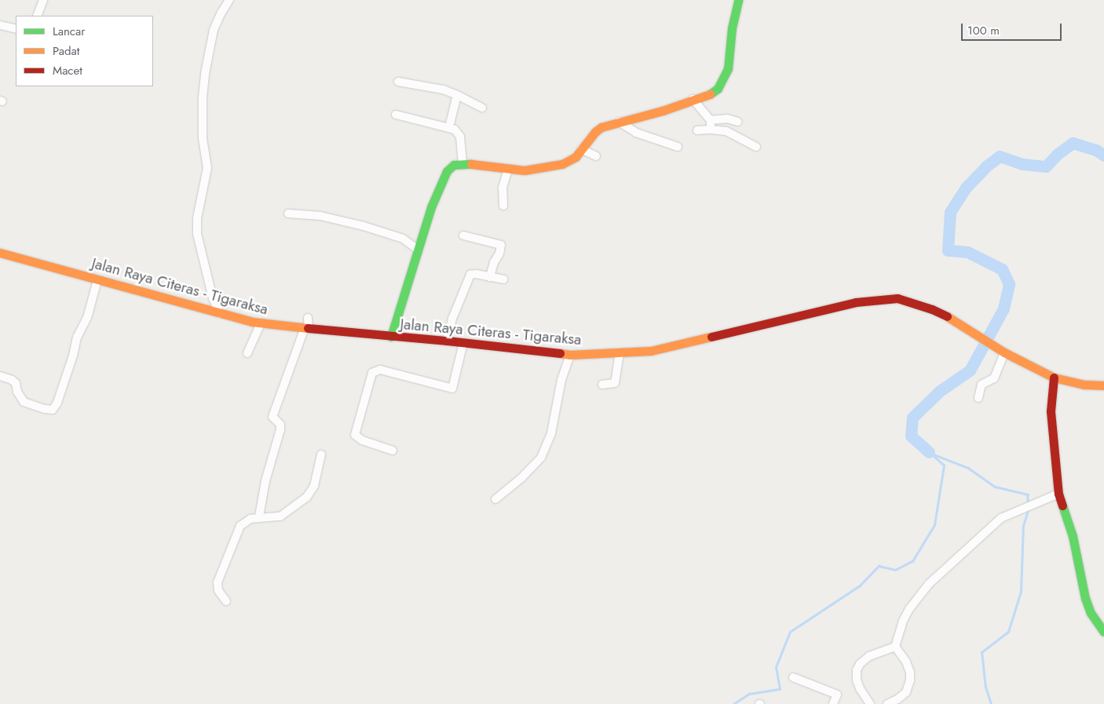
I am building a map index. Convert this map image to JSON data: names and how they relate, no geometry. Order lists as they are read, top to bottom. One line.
{"streets":{"main road":["Jalan Raya Citeras - Tigaraksa"]},"legend":["Lancar","Padat","Macet"],"scale_bar":"100 m"}
